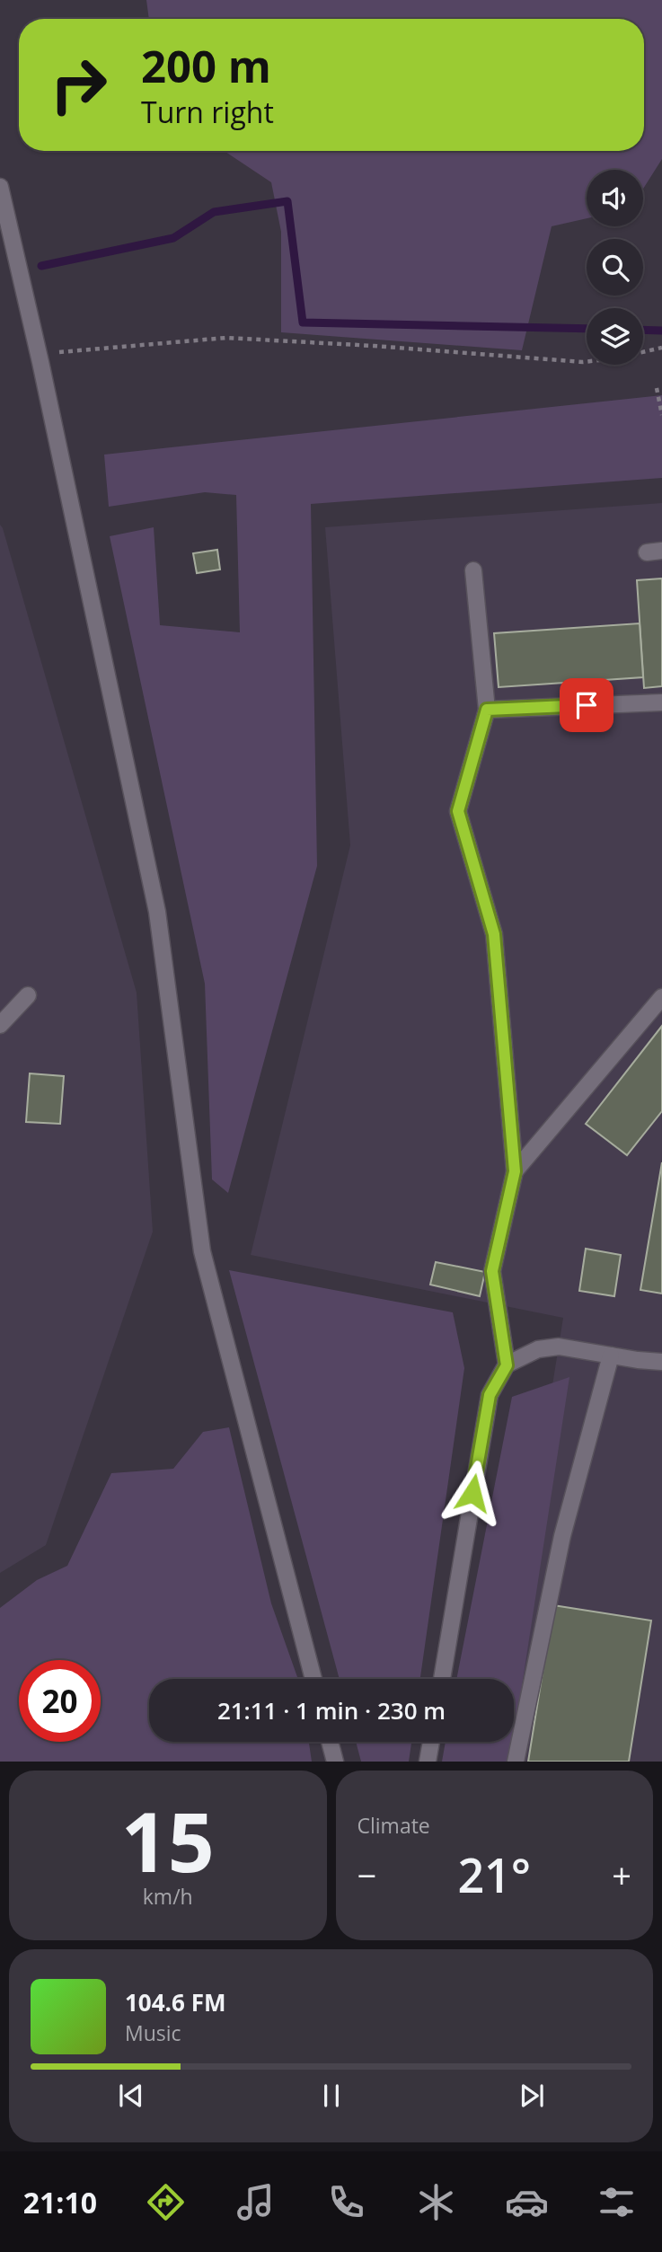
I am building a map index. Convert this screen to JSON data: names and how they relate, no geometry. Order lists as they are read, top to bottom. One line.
{"page":{"turn":["200 m","Turn right"],"limit":"20","trip":"21:11 · 1 min · 230 m","tile":[["15","km/h"],"Climate"],"heat":["−","21°","+"],"song":["104.6 FM","Music"],"tabs":"21:10"}}
